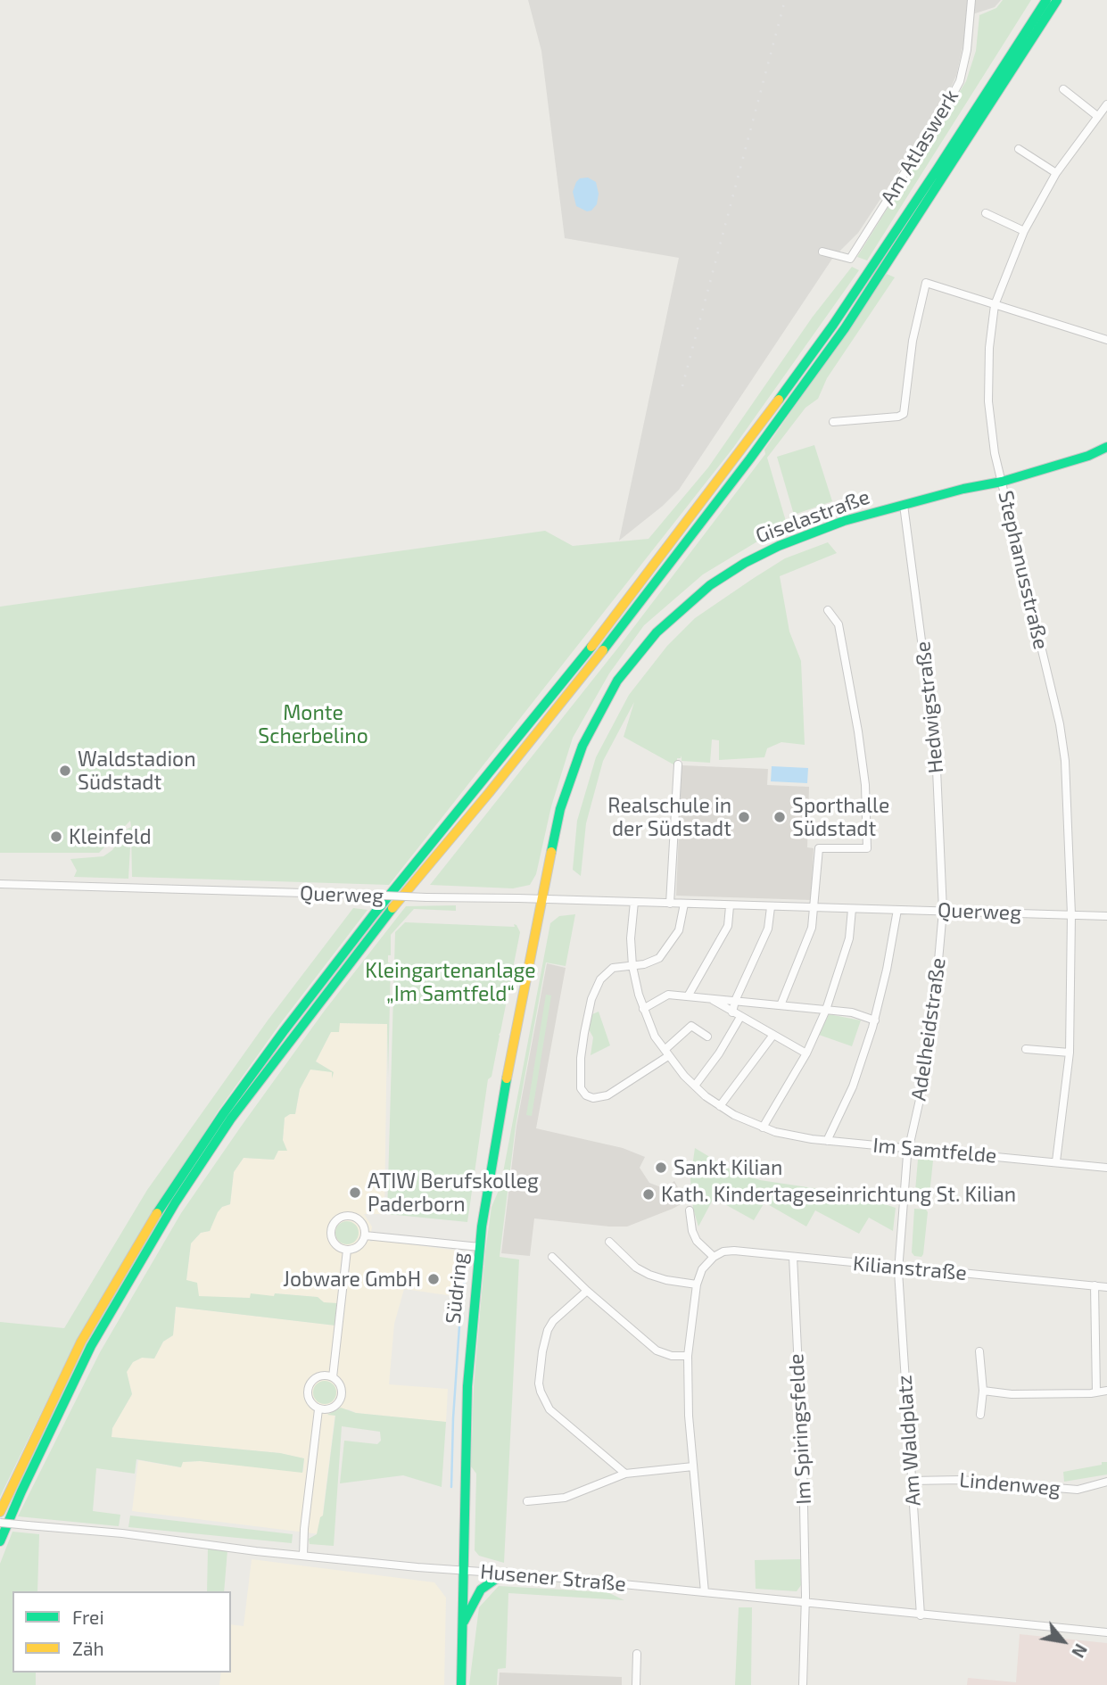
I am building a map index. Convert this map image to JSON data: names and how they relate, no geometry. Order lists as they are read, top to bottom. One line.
{"streets":{"main road":["Giselastraße","Südring"],"street":["Am Atlaswerk","Stephanusstraße","Hedwigstraße","Querweg","Adelheidstraße","Im Samtfelde","Kilianstraße","Im Spiringsfelde","Am Waldplatz","Lindenweg","Husener Straße"]},"crossings":[["Giselastraße","Stephanusstraße"],["Giselastraße","Hedwigstraße"],["Giselastraße","Querweg"],["Giselastraße","Südring"],["Stephanusstraße","Querweg"],["Stephanusstraße","Im Samtfelde"],["Hedwigstraße","Querweg"],["Hedwigstraße","Adelheidstraße"],["Querweg","Adelheidstraße"],["Querweg","Im Samtfelde"],["Querweg","Südring"],["Adelheidstraße","Im Samtfelde"],["Adelheidstraße","Kilianstraße"],["Adelheidstraße","Am Waldplatz"],["Kilianstraße","Im Spiringsfelde"],["Kilianstraße","Am Waldplatz"],["Südring","Husener Straße"],["Im Spiringsfelde","Husener Straße"],["Am Waldplatz","Lindenweg"],["Am Waldplatz","Husener Straße"]],"parks":["Monte Scherbelino","Kleingartenanlage „Im Samtfeld“"],"places":["Waldstadion Südstadt","Realschule in der Südstadt","Sporthalle Südstadt","Kleinfeld","Sankt Kilian","ATIW Berufskolleg Paderborn","Kath. Kindertageseinrichtung St. Kilian","Jobware GmbH"],"legend":["Frei","Zäh"],"north":"bottom right"}
